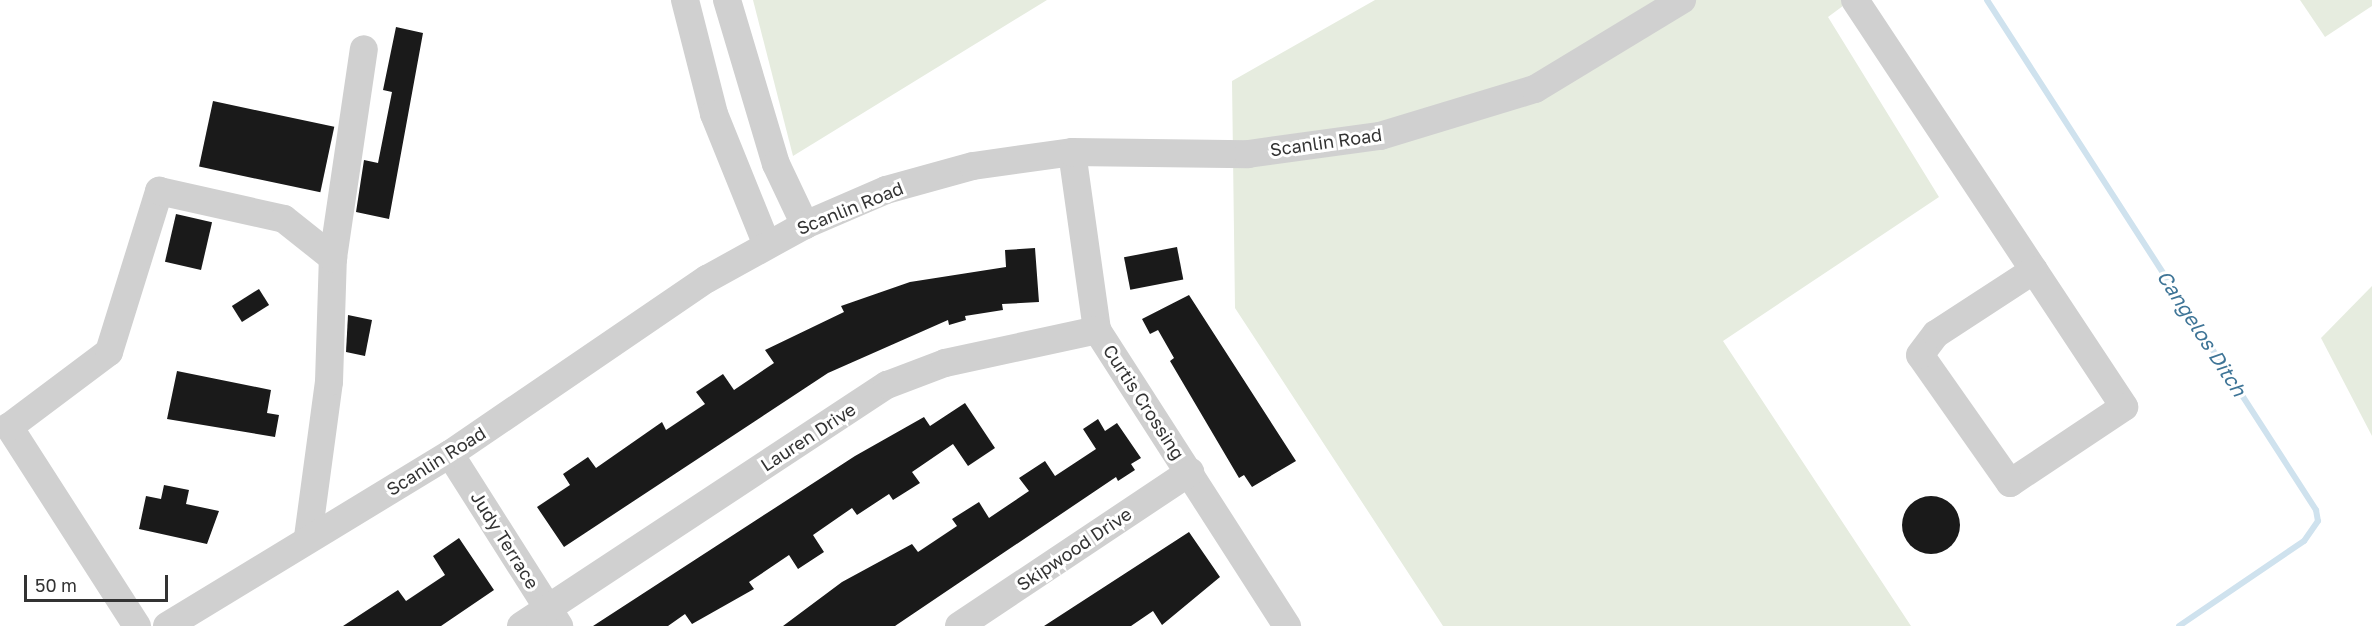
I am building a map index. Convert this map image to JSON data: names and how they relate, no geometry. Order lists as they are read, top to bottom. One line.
{"streets":{"street":["Scanlin Road","Curtis Crossing","Lauren Drive","Judy Terrace","Skipwood Drive"]},"crossings":[["Scanlin Road","Curtis Crossing"],["Scanlin Road","Judy Terrace"],["Curtis Crossing","Lauren Drive"],["Curtis Crossing","Skipwood Drive"],["Lauren Drive","Judy Terrace"]],"water":["Cangelos Ditch"],"scale_bar":"50 m"}
